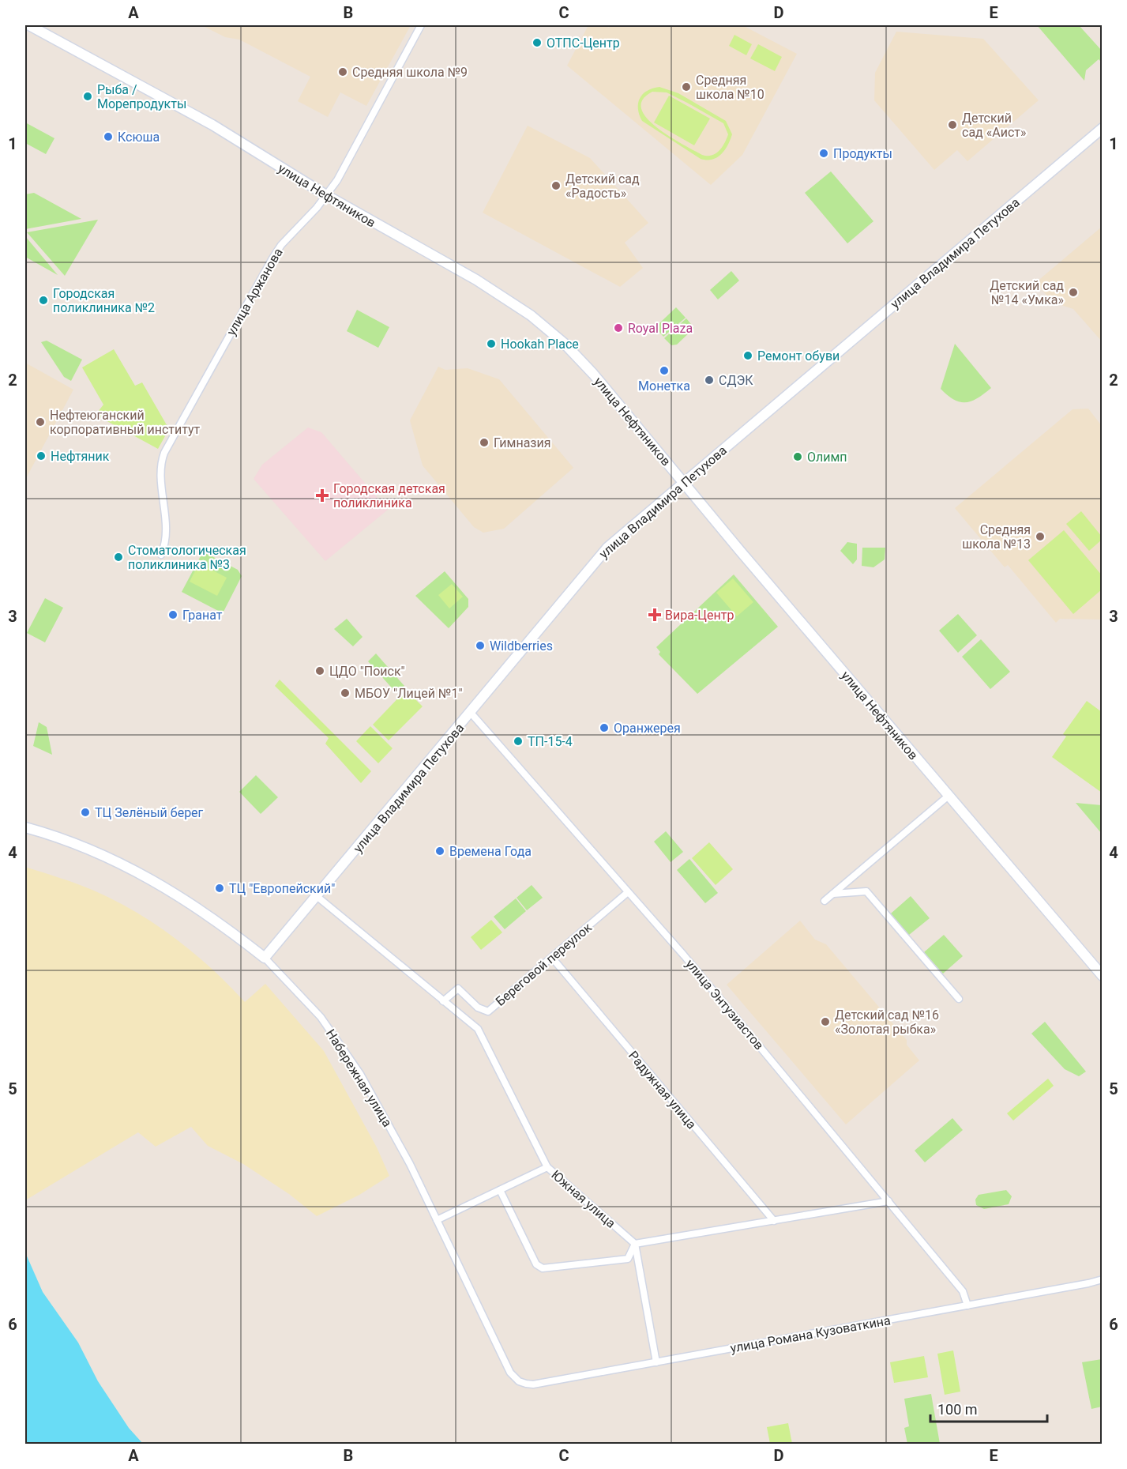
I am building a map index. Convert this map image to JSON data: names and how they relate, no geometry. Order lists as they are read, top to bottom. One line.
{"streets":{"main road":["улица Нефтяников","улица Владимира Петухова","Набережная улица"],"street":["улица Аржанова","Береговой переулок","улица Энтузиастов","Радужная улица","Южная улица","улица Романа Кузоваткина"]},"crossings":[["улица Нефтяников","улица Владимира Петухова"],["улица Нефтяников","улица Аржанова"],["улица Владимира Петухова","улица Энтузиастов"],["улица Владимира Петухова","Набережная улица"],["улица Владимира Петухова","Южная улица"],["Береговой переулок","улица Энтузиастов"],["Береговой переулок","Радужная улица"],["Береговой переулок","Южная улица"],["улица Энтузиастов","улица Романа Кузоваткина"],["Набережная улица","улица Романа Кузоваткина"]],"places":{"other":["ОТПС-Центр","Средняя школа №9","Средняя школа №10","Рыба / Морепродукты","Детский сад «Аист»","Ксюша","Продукты","Детский сад «Радость»","Детский сад №14 «Умка»","Городская поликлиника №2","Royal Plaza","Hookah Place","Ремонт обуви","Монетка","СДЭК","Нефтеюганский корпоративный институт","Гимназия","Нефтяник","Олимп","Средняя школа №13","Стоматологическая поликлиника №3","Гранат","Wildberries","ЦДО \"Поиск\"","МБОУ \"Лицей №1\"","Оранжерея","ТП-15-4","ТЦ Зелёный берег","Времена Года","ТЦ \"Европейский\"","Детский сад №16 «Золотая рыбка»"],"health":["Городская детская поликлиника","Вира-Центр"]},"scale_bar":"100 m","grid":{"columns":["A","B","C","D","E"],"rows":["1","2","3","4","5","6"]}}
